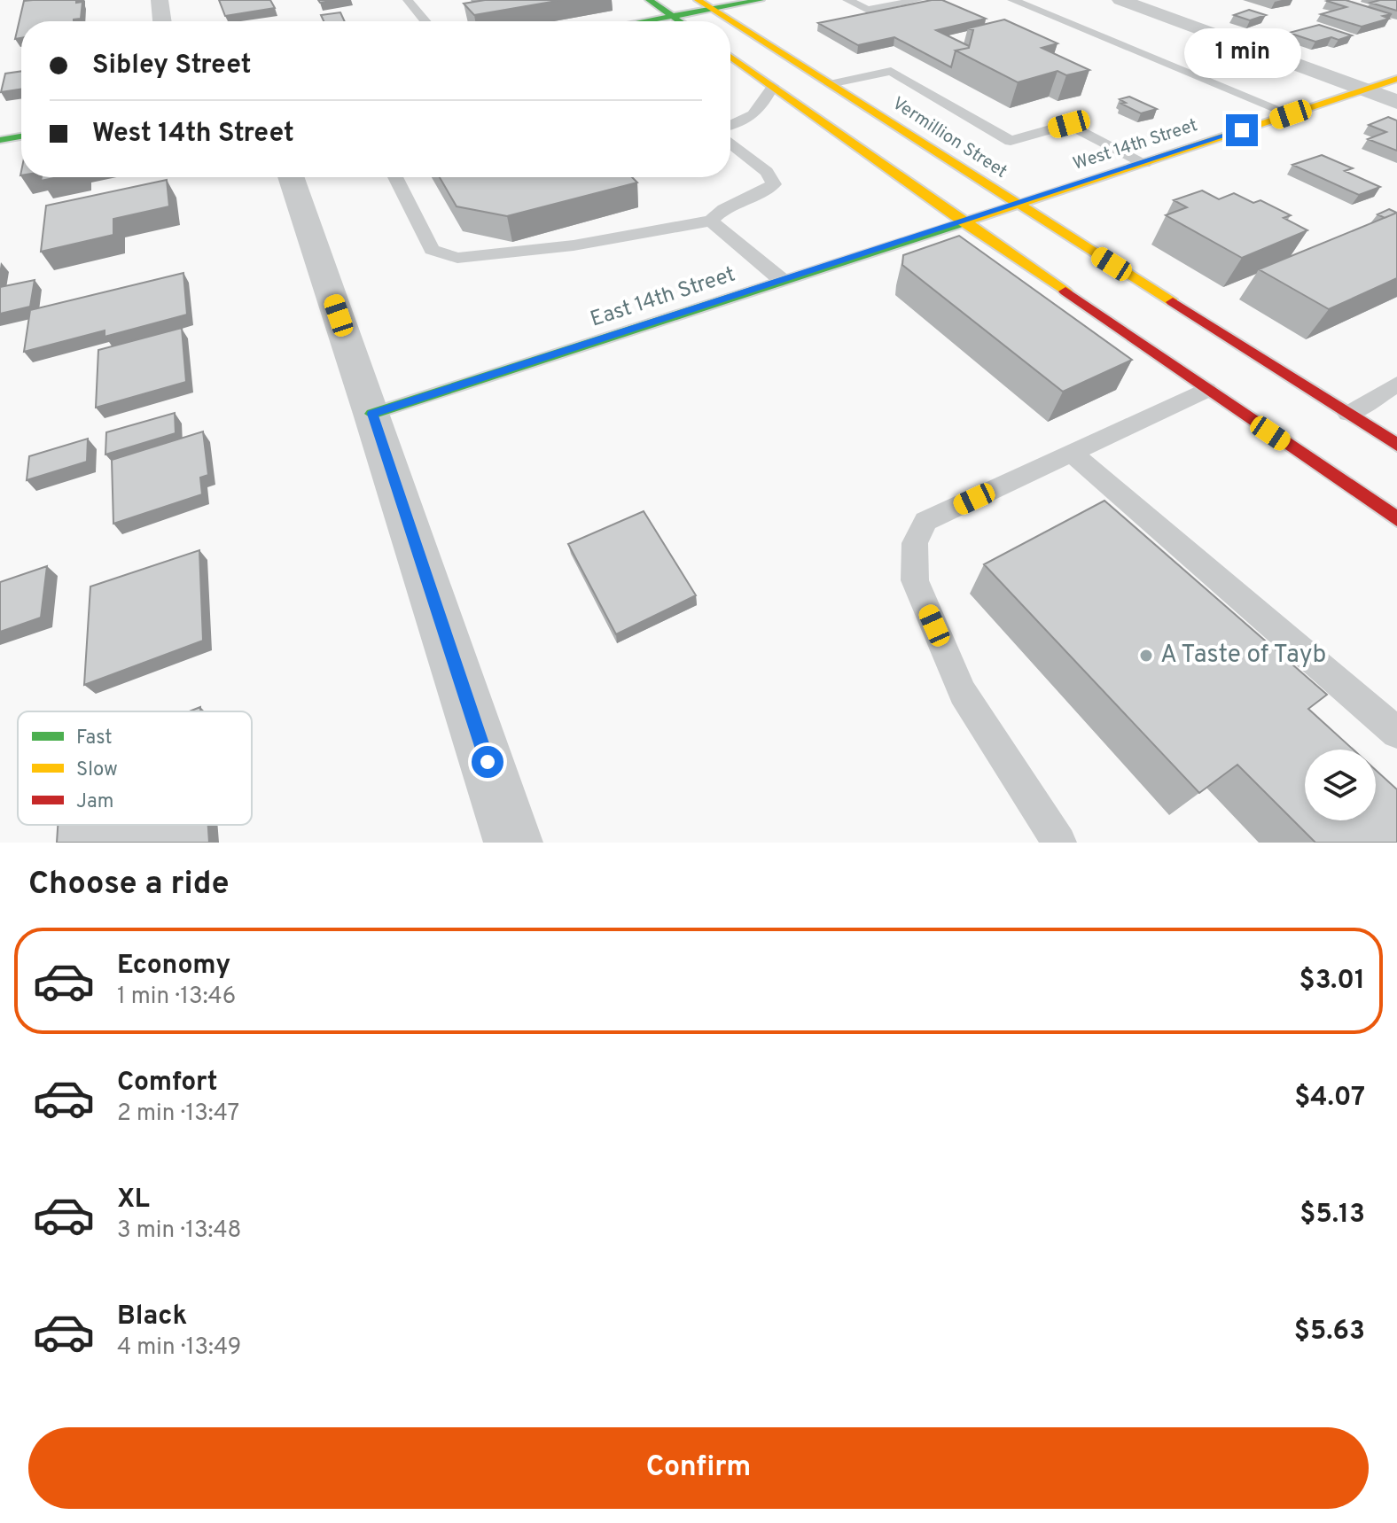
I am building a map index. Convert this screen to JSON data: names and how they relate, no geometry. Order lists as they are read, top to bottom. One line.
{"streets":{"main road":["Vermillion Street","West 14th Street","East 14th Street"]},"crossings":[["Vermillion Street","West 14th Street"],["West 14th Street","East 14th Street"]],"places":["A Taste of Tayb"],"legend":["Fast","Slow","Jam"],"page":{"banner":["Sibley Street","West 14th Street"],"bubble":"1 min","heading":"Choose a ride","list":[{"name":"Economy","note":"1 min · 13:46","value":"$3.01"},{"name":"Comfort","note":"2 min · 13:47","value":"$4.07"},{"name":"XL","note":"3 min · 13:48","value":"$5.13"},{"name":"Black","note":"4 min · 13:49","value":"$5.63"}],"buttons":"Confirm"}}
